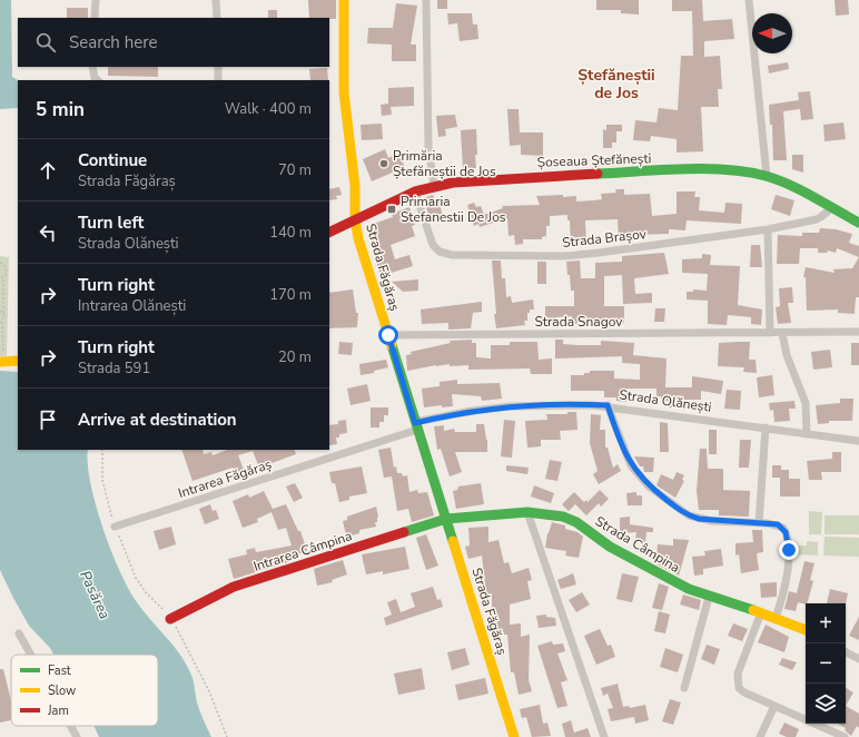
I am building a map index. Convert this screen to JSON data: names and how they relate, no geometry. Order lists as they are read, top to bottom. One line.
{"streets":{"street":["Șoseaua Ștefănești","Strada Brașov","Strada Făgăraș","Strada Snagov","Strada Olănești","Intrarea Făgăraș","Strada Câmpina","Intrarea Câmpina"]},"crossings":[["Șoseaua Ștefănești","Strada Brașov"],["Șoseaua Ștefănești","Strada Făgăraș"],["Strada Făgăraș","Strada Snagov"],["Strada Făgăraș","Strada Olănești"],["Strada Făgăraș","Intrarea Făgăraș"],["Strada Făgăraș","Strada Câmpina"],["Strada Făgăraș","Intrarea Câmpina"],["Strada Olănești","Intrarea Făgăraș"],["Strada Câmpina","Intrarea Câmpina"]],"districts":["Ștefăneștii de Jos"],"water":["Pasărea"],"places":{"other":["Primăria Ștefăneștii de Jos"],"transit":["Primaria Stefanestii De Jos"]},"legend":["Fast","Slow","Jam"],"north":"left","page":{"search":"Search here","heading":["5 min","Walk · 400 m"],"list":[["Continue","Strada Făgăraș","70 m"],["Turn left","Strada Olănești","140 m"],["Turn right","Intrarea Olănești","170 m"],["Turn right","Strada 591","20 m"],"Arrive at destination"],"map_buttons":["+","−"]}}
